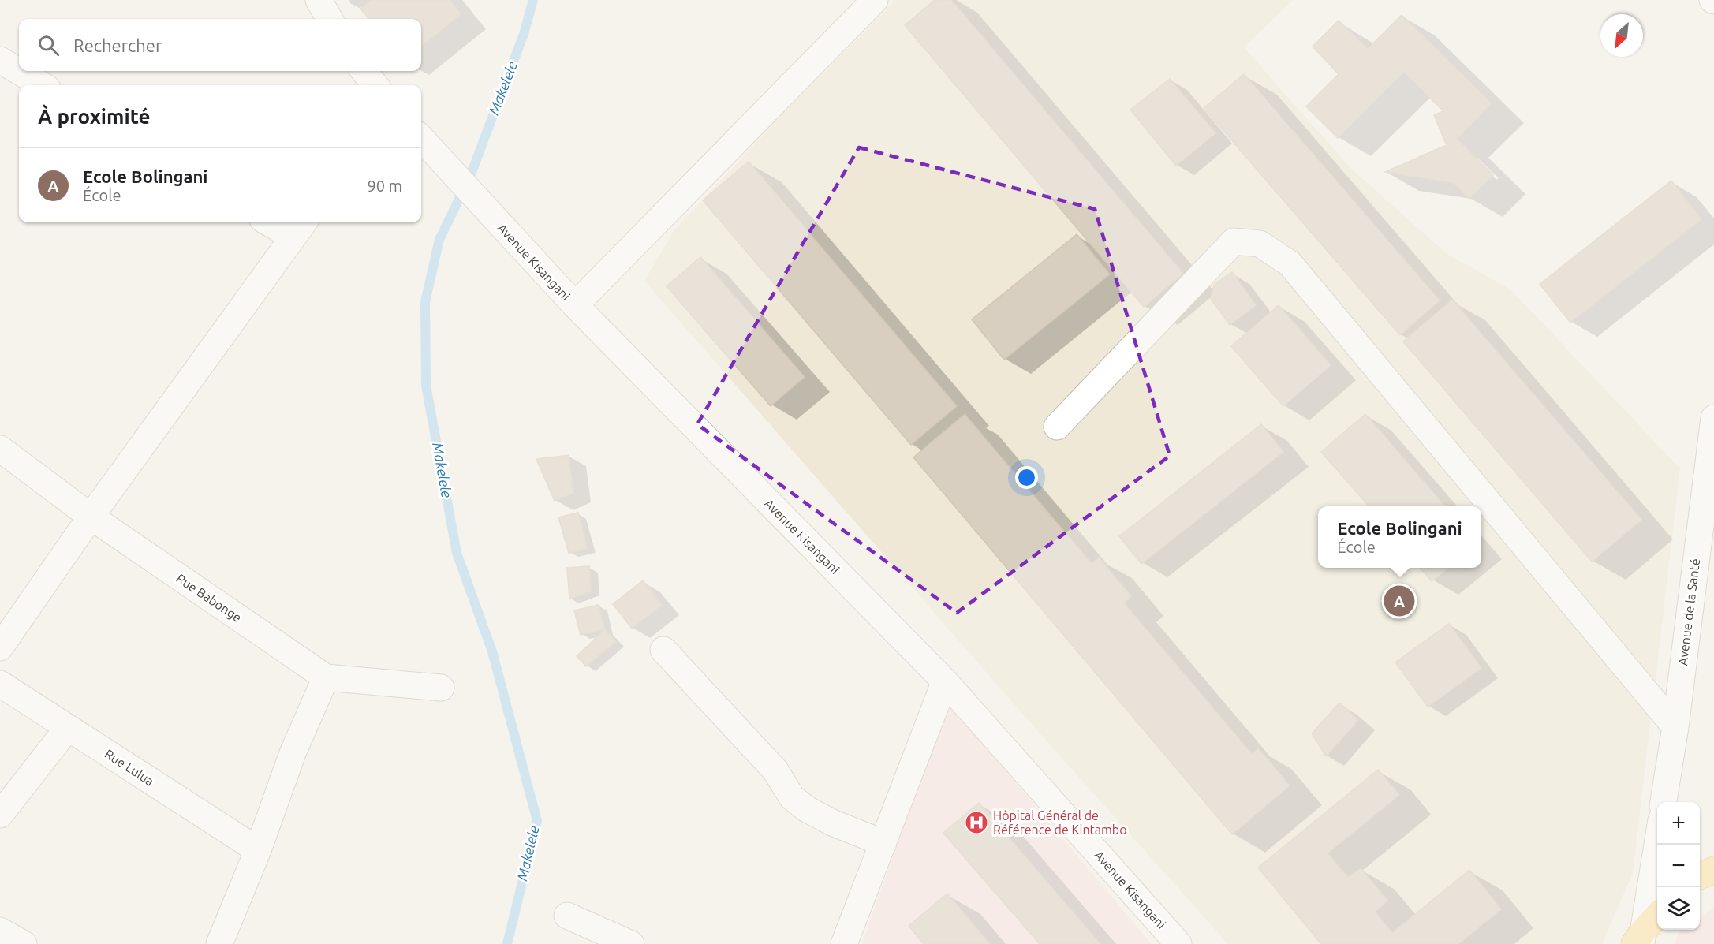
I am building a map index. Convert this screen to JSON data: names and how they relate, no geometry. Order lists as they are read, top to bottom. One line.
{"streets":{"street":["Avenue Kisangani","Rue Babonge","Avenue de la Santé","Rue Lulua"]},"water":["Makelele"],"places":{"hospital":["Hôpital Général de Référence de Kintambo"]},"north":"bottom left","page":{"search":"Rechercher","heading":"À proximité","list":[{"mark":"A","name":"Ecole Bolingani","note":"École","value":"90 m"}],"popup":["Ecole Bolingani","École"],"pins":"A","map_buttons":["+","−"]}}
